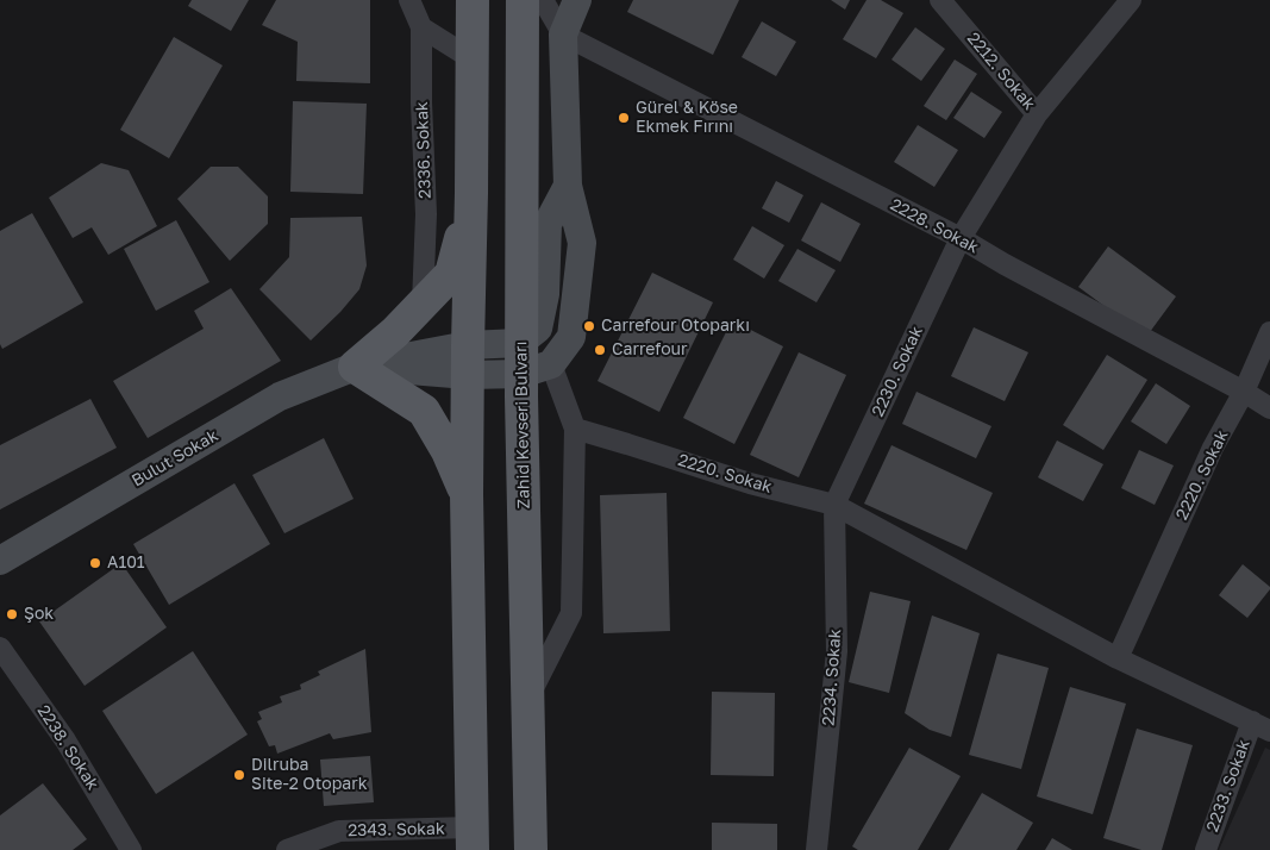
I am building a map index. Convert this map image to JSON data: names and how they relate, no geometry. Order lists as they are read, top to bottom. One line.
{"streets":{"main road":["Zahid Kevseri Bulvarı","Bulut Sokak"],"street":["2212. Sokak","2336. Sokak","2228. Sokak","2230. Sokak","2220. Sokak","2234. Sokak","2238. Sokak","2233. Sokak","2343. Sokak"]},"crossings":[["2212. Sokak","2228. Sokak"],["2212. Sokak","2230. Sokak"],["2228. Sokak","2230. Sokak"],["2228. Sokak","2220. Sokak"],["2230. Sokak","2220. Sokak"],["2230. Sokak","2234. Sokak"],["2220. Sokak","2234. Sokak"],["2220. Sokak","2233. Sokak"]],"places":["Gürel & Köse Ekmek Fırını","Carrefour Otoparkı","Carrefour","A101","Şok","Dilruba Site-2 Otopark"]}
